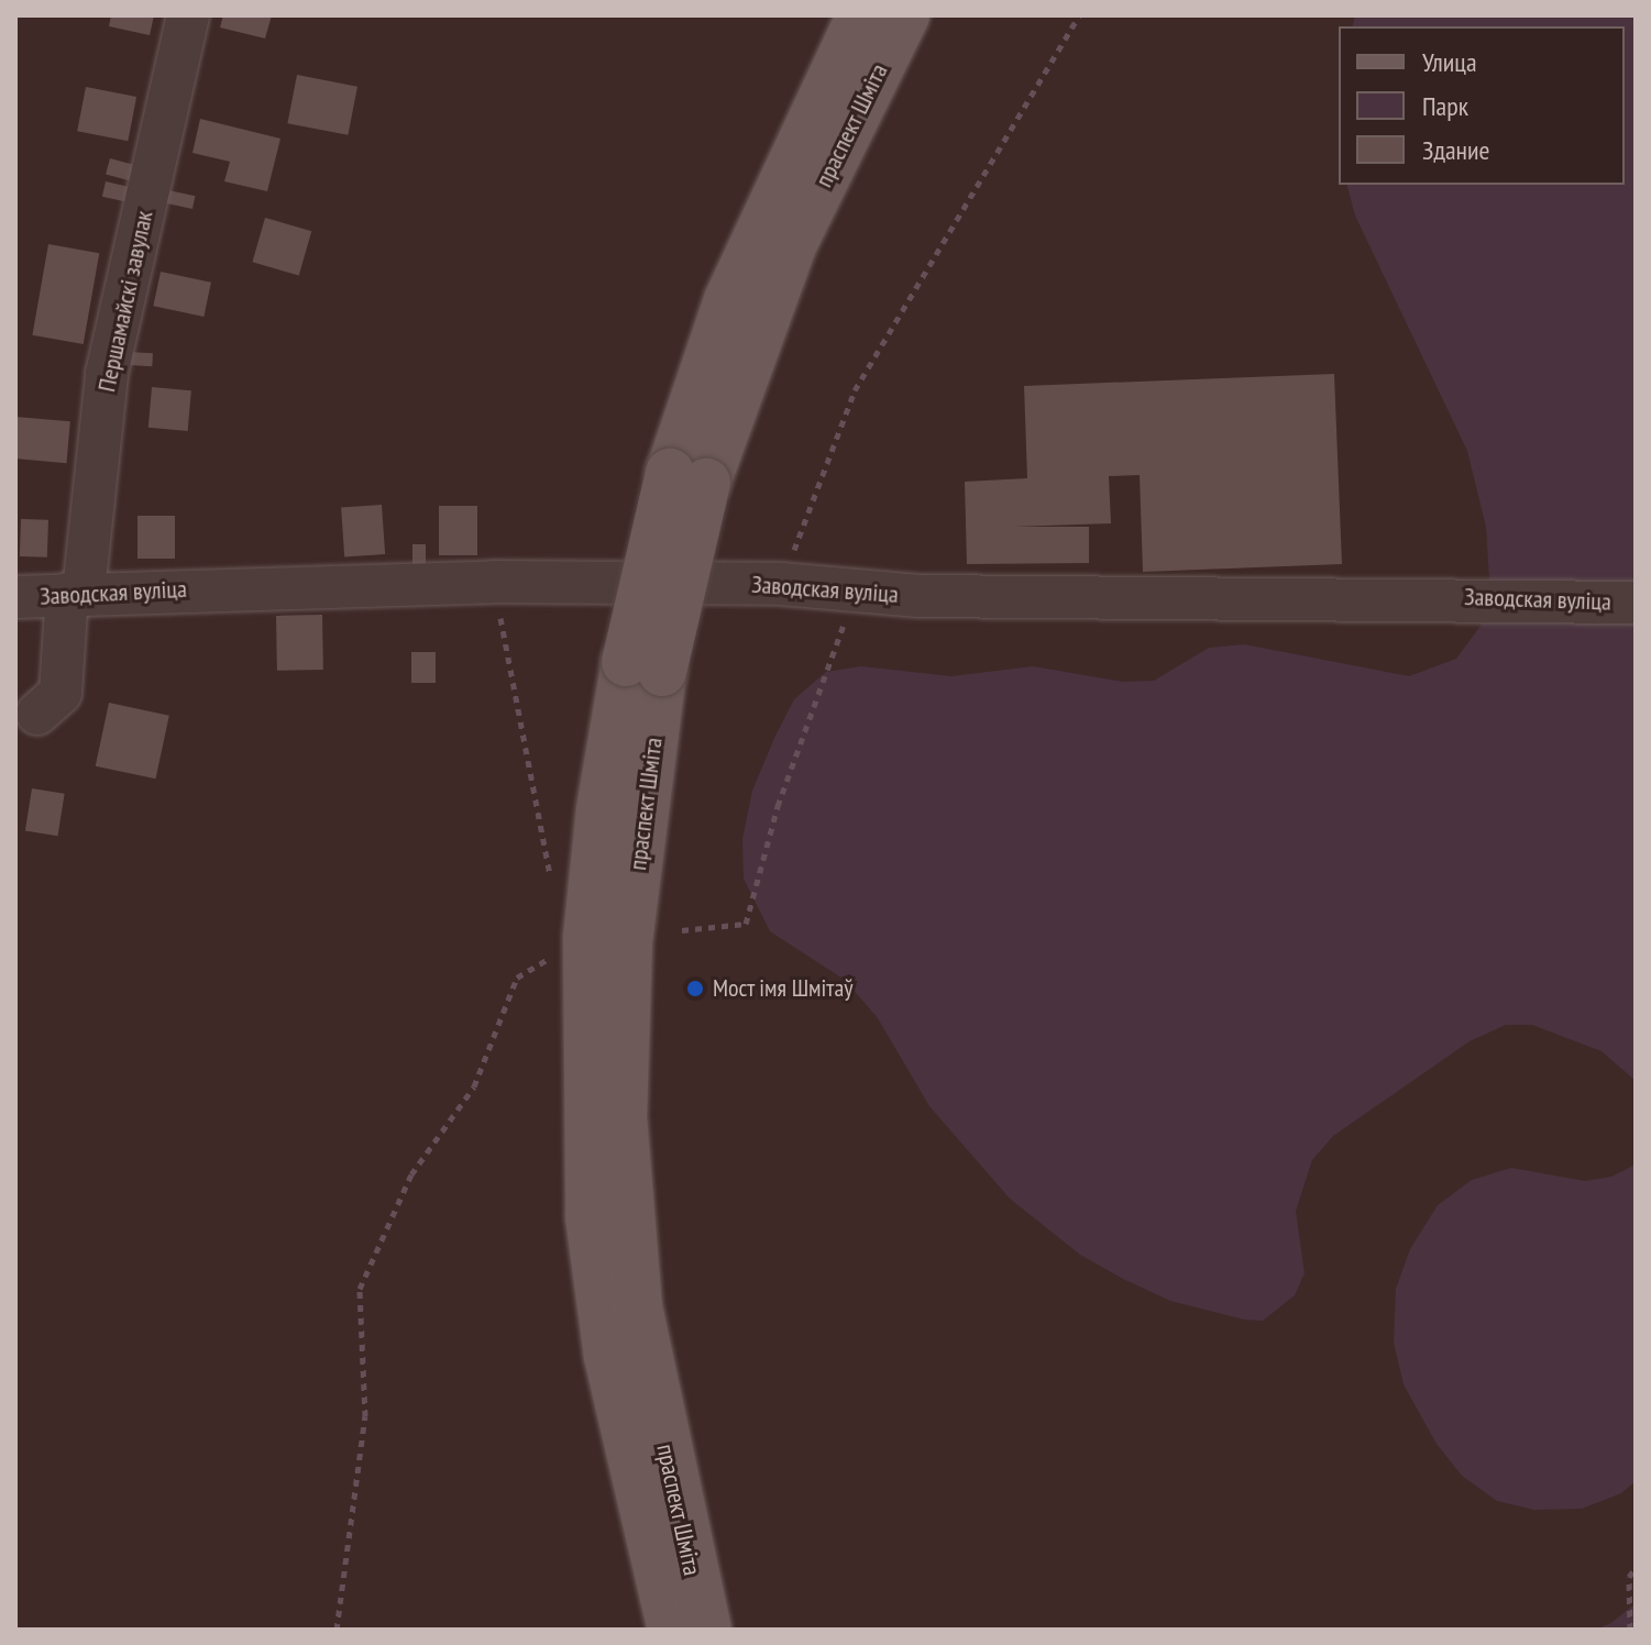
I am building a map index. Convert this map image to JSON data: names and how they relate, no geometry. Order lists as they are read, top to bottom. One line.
{"streets":{"main road":["праспект Шміта"],"street":["Першамайскі завулак","Заводская вуліца"]},"crossings":[["Першамайскі завулак","Заводская вуліца"]],"places":["Мост імя Шмітаў"],"legend":["Улица","Парк","Здание"]}
